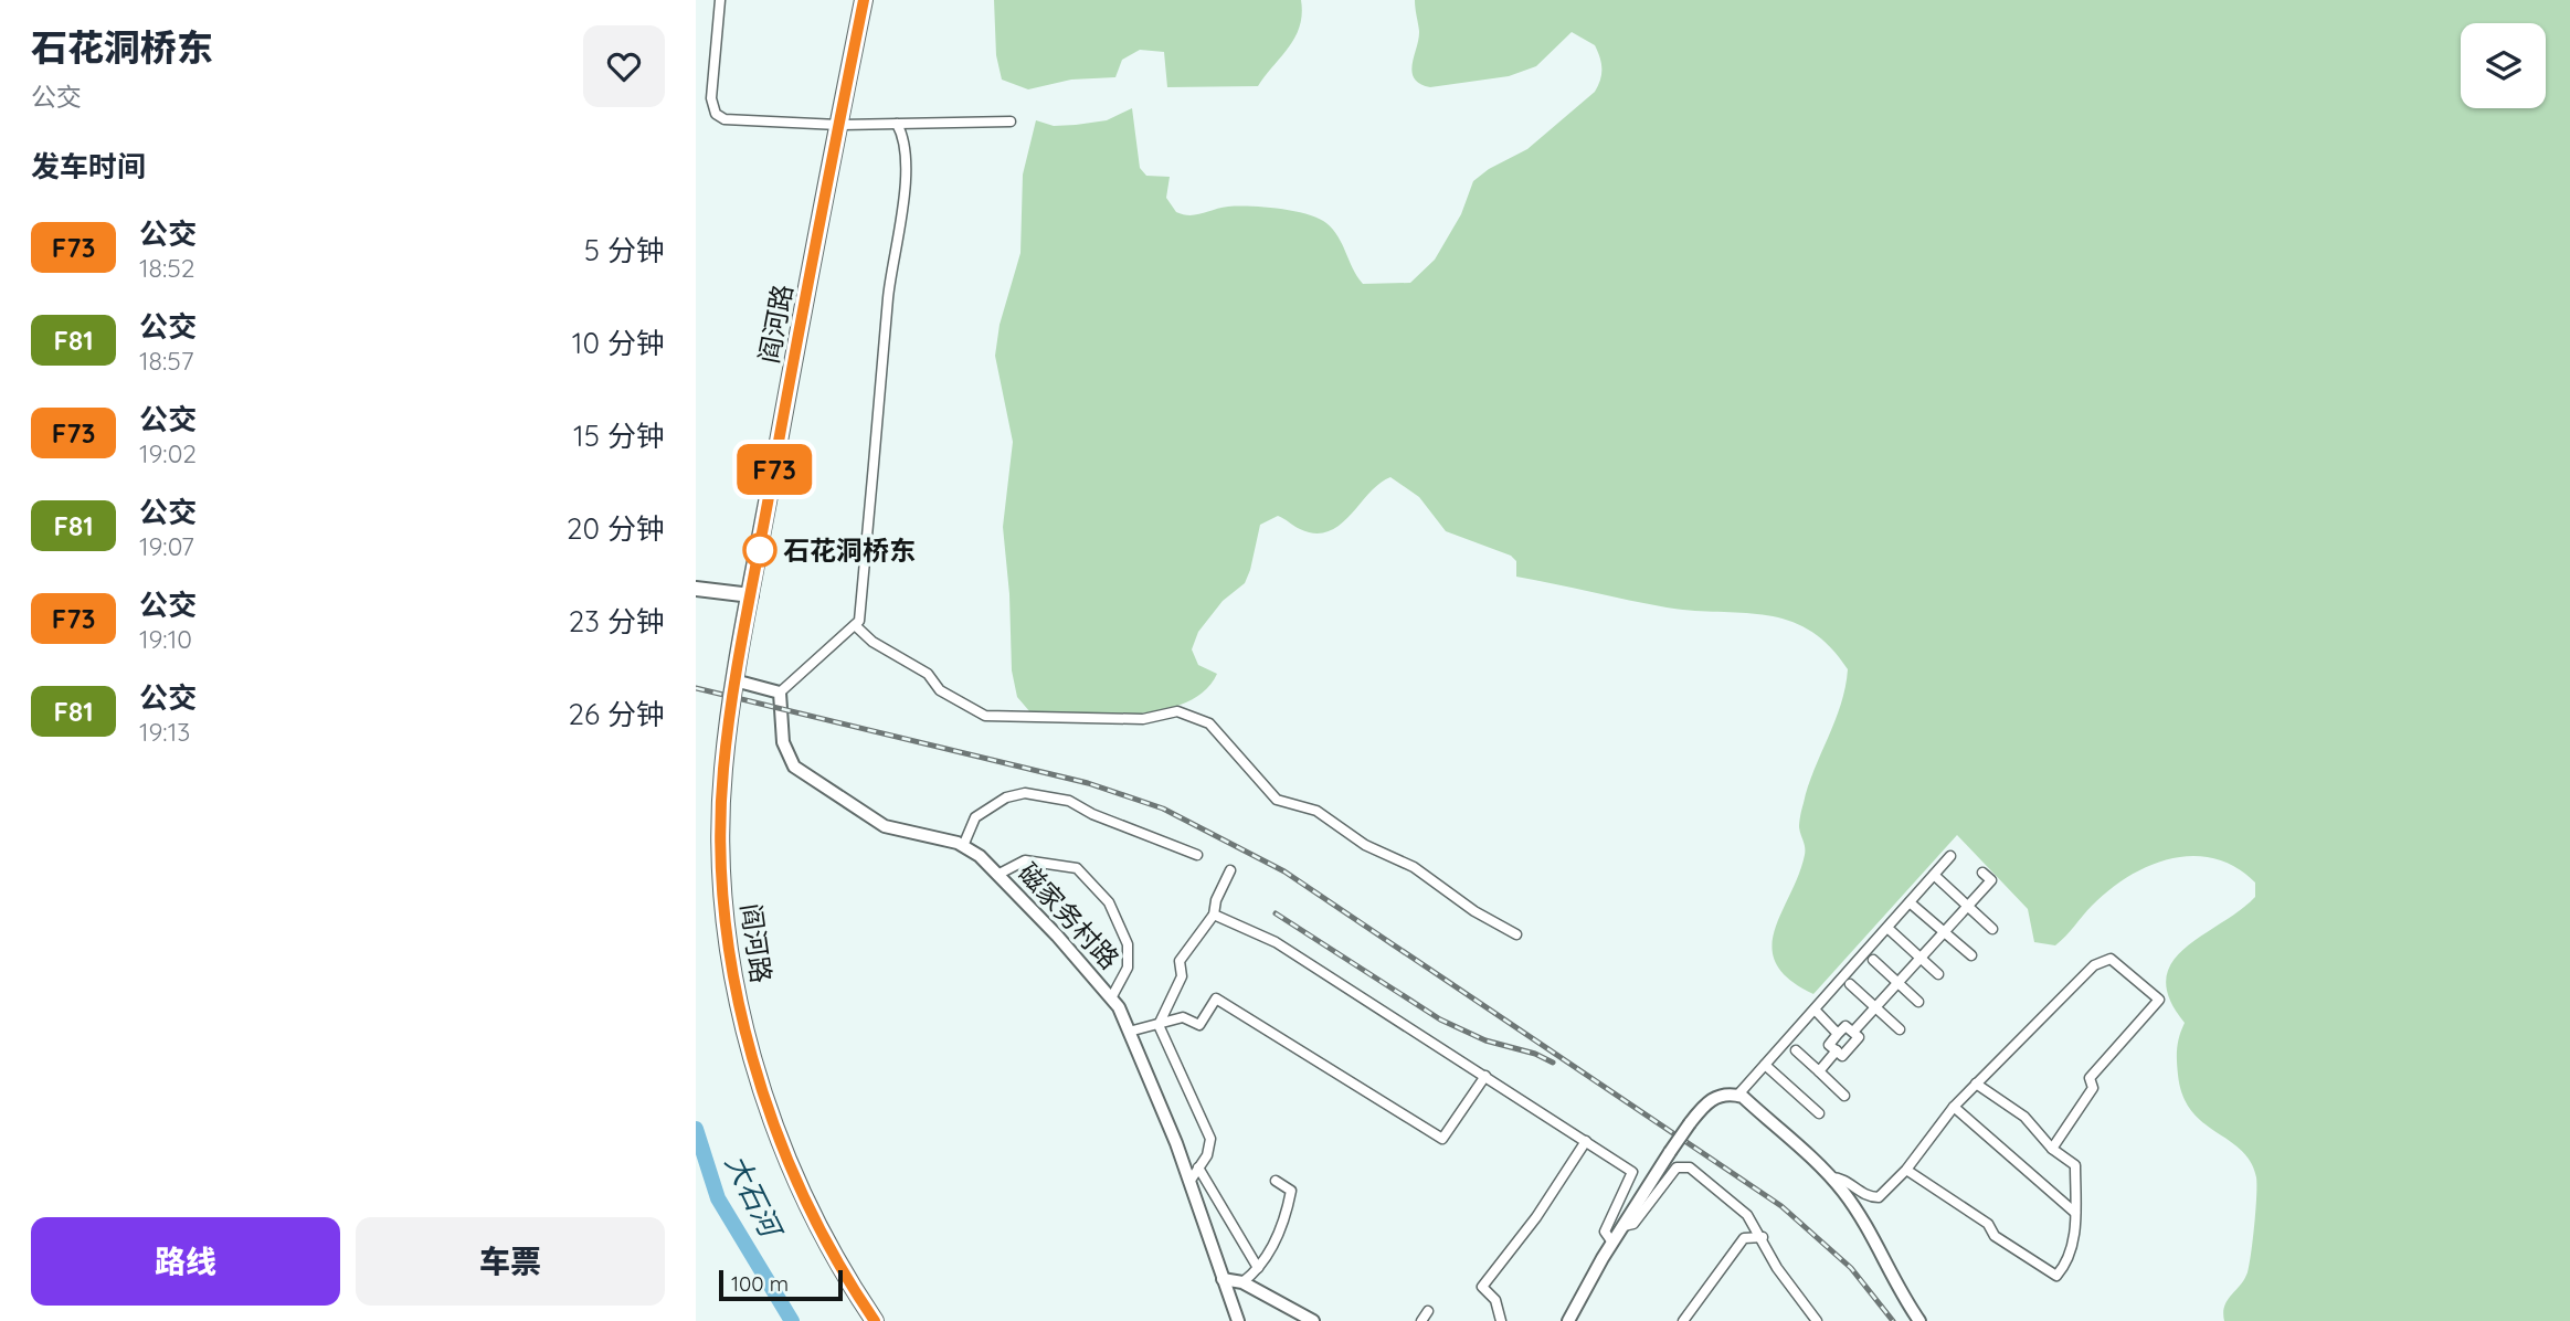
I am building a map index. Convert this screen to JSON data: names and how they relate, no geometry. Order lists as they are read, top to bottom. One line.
{"streets":{"highway":["阎河路"],"street":["磁家务村路"]},"water":["大石河"],"places":["石花洞桥东"],"lines":["bus line F73"],"scale_bar":"100 m","page":{"heading":[["石花洞桥东","公交"],"发车时间"],"on_map":"F73","list":[{"mark":"F73","name":"公交","note":"18:52","value":"5 分钟"},{"mark":"F81","name":"公交","note":"18:57","value":"10 分钟"},{"mark":"F73","name":"公交","note":"19:02","value":"15 分钟"},{"mark":"F81","name":"公交","note":"19:07","value":"20 分钟"},{"mark":"F73","name":"公交","note":"19:10","value":"23 分钟"},{"mark":"F81","name":"公交","note":"19:13","value":"26 分钟"}],"buttons":["路线","车票"],"scale":"100 m"}}
